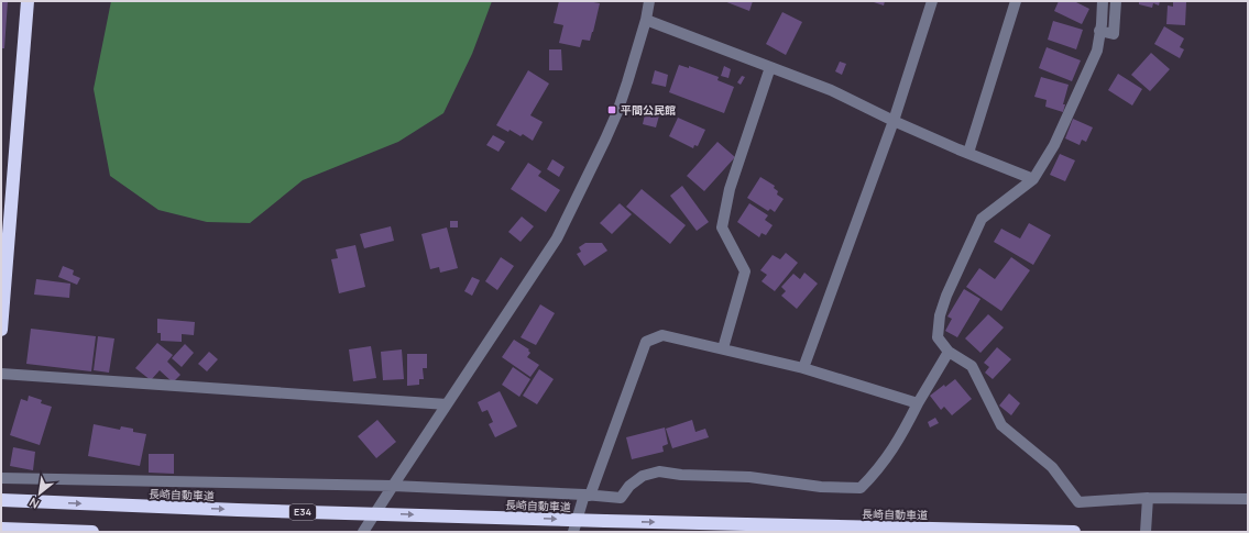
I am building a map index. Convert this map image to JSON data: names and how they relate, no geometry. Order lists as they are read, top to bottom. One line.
{"streets":{"highway":["長崎自動車道","E34"]},"one_way":["長崎自動車道"],"places":{"transit":["平間公民館"]},"north":"bottom left"}
